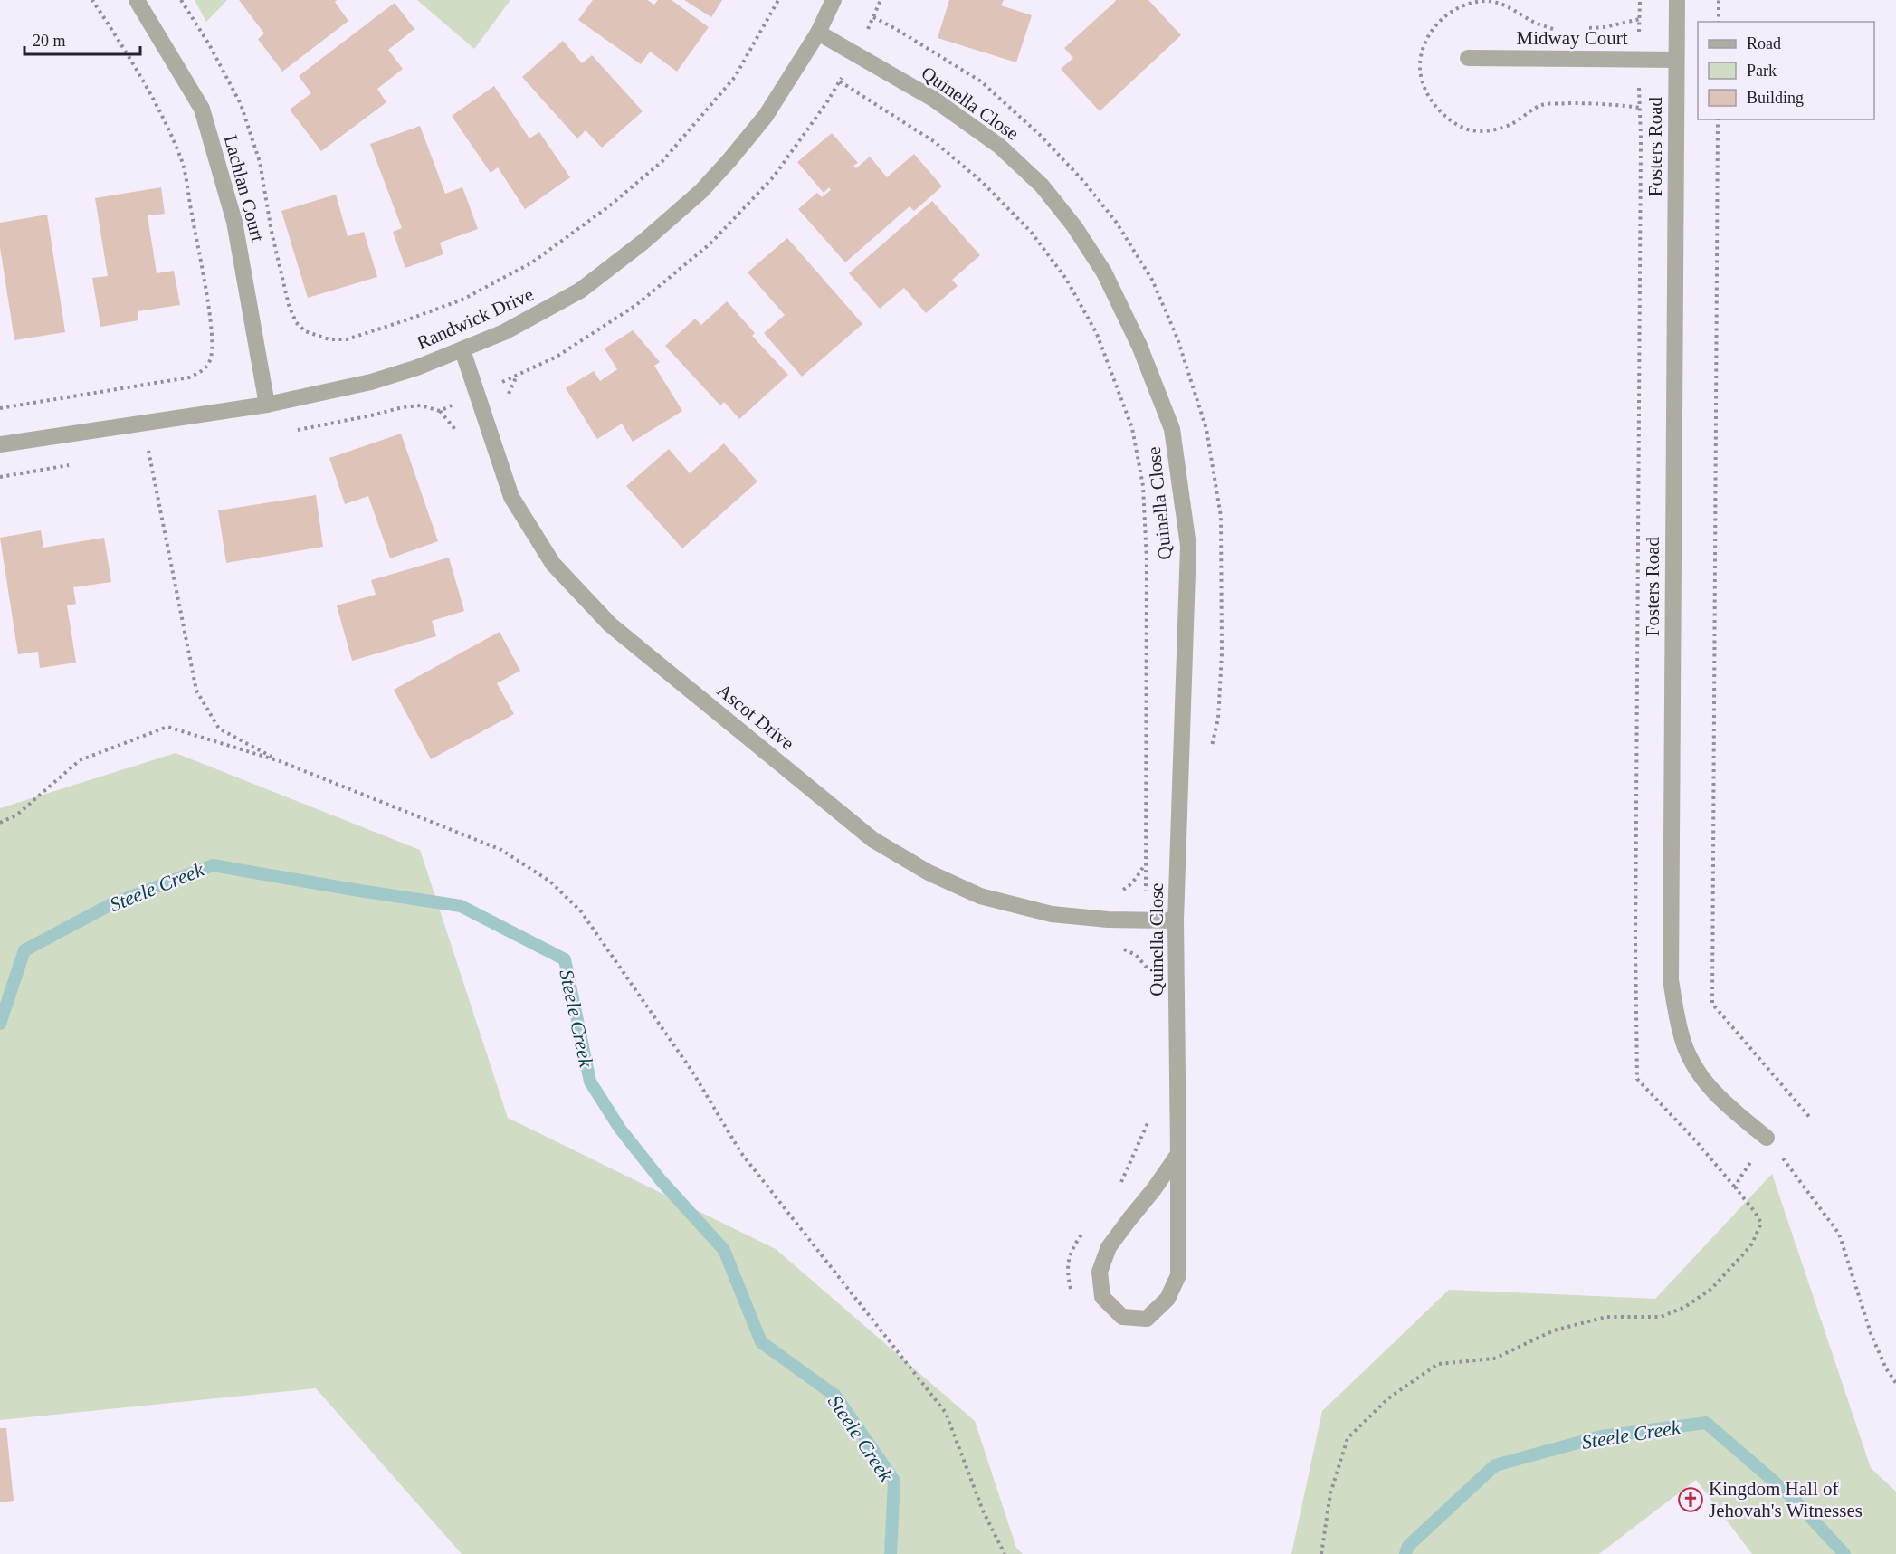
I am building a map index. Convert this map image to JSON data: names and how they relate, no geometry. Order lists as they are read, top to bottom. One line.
{"streets":{"street":["Midway Court","Quinella Close","Fosters Road","Lachlan Court","Randwick Drive","Ascot Drive"]},"crossings":[["Midway Court","Fosters Road"],["Quinella Close","Randwick Drive"],["Quinella Close","Ascot Drive"],["Lachlan Court","Randwick Drive"],["Randwick Drive","Ascot Drive"]],"water":["Steele Creek"],"places":{"church":["Kingdom Hall of Jehovah's Witnesses"]},"legend":["Road","Park","Building"],"scale_bar":"20 m"}
